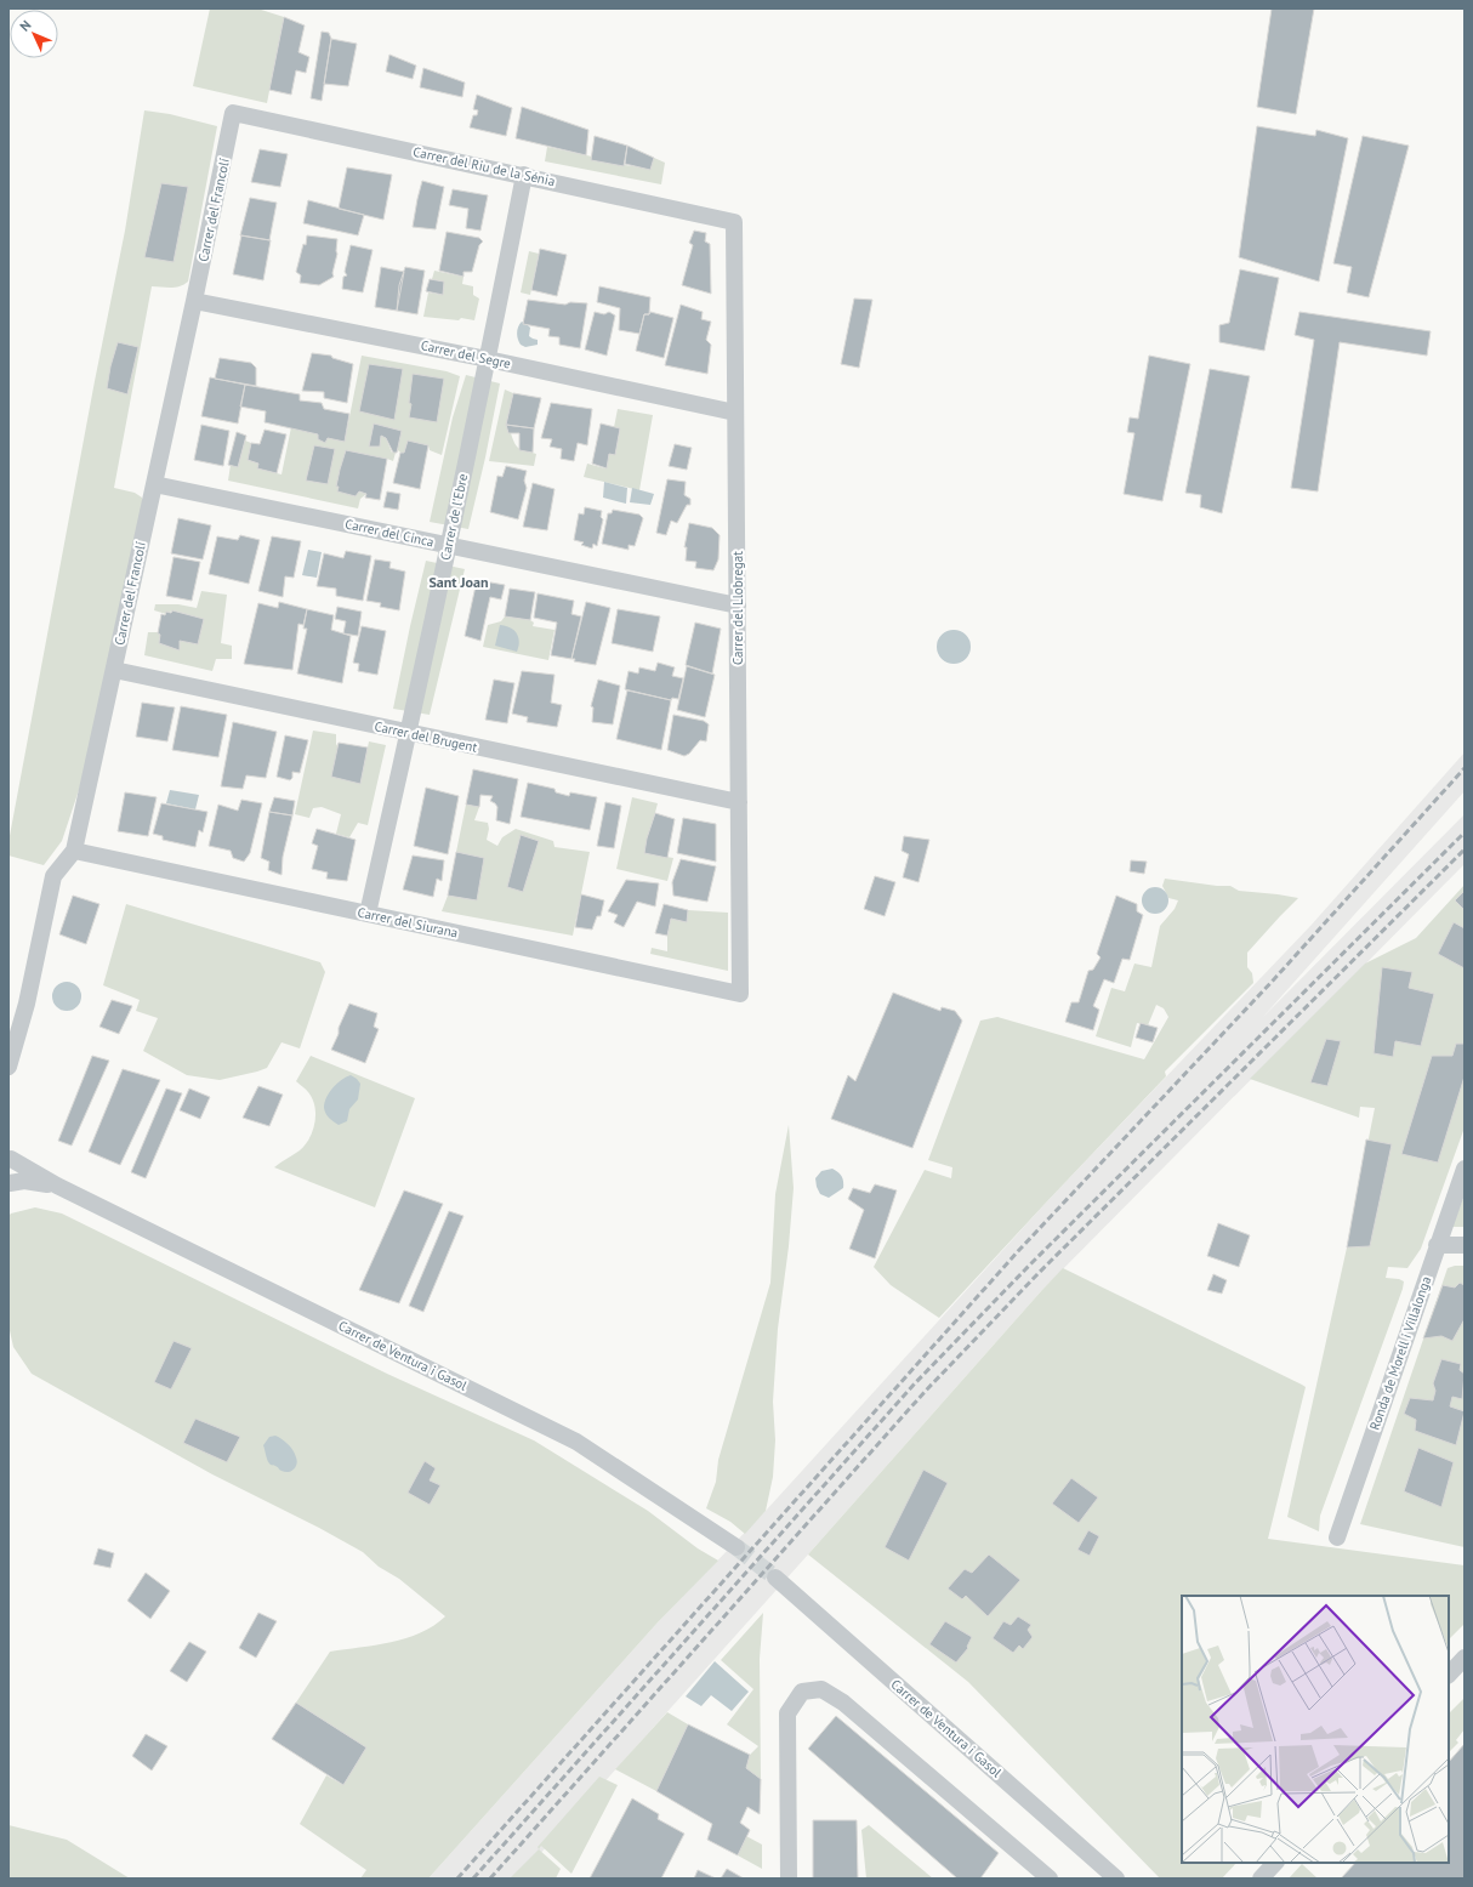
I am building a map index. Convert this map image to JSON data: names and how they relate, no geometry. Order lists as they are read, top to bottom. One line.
{"streets":{"street":["Carrer del Riu de la Sénia","Carrer del Francolí","Carrer del Segre","Carrer de l'Ebre","Carrer del Cinca","Carrer del Llobregat","Carrer del Brugent","Carrer del Siurana","Ronda de Morell i Villalonga","Carrer de Ventura i Gasol"]},"crossings":[["Carrer del Riu de la Sénia","Carrer del Francolí"],["Carrer del Riu de la Sénia","Carrer de l'Ebre"],["Carrer del Riu de la Sénia","Carrer del Llobregat"],["Carrer del Francolí","Carrer del Segre"],["Carrer del Francolí","Carrer del Cinca"],["Carrer del Francolí","Carrer del Brugent"],["Carrer del Francolí","Carrer del Siurana"],["Carrer del Segre","Carrer de l'Ebre"],["Carrer del Segre","Carrer del Llobregat"],["Carrer de l'Ebre","Carrer del Cinca"],["Carrer de l'Ebre","Carrer del Brugent"],["Carrer de l'Ebre","Carrer del Siurana"],["Carrer del Cinca","Carrer del Llobregat"],["Carrer del Llobregat","Carrer del Brugent"],["Carrer del Llobregat","Carrer del Siurana"]],"districts":["Sant Joan"],"north":"top left"}
